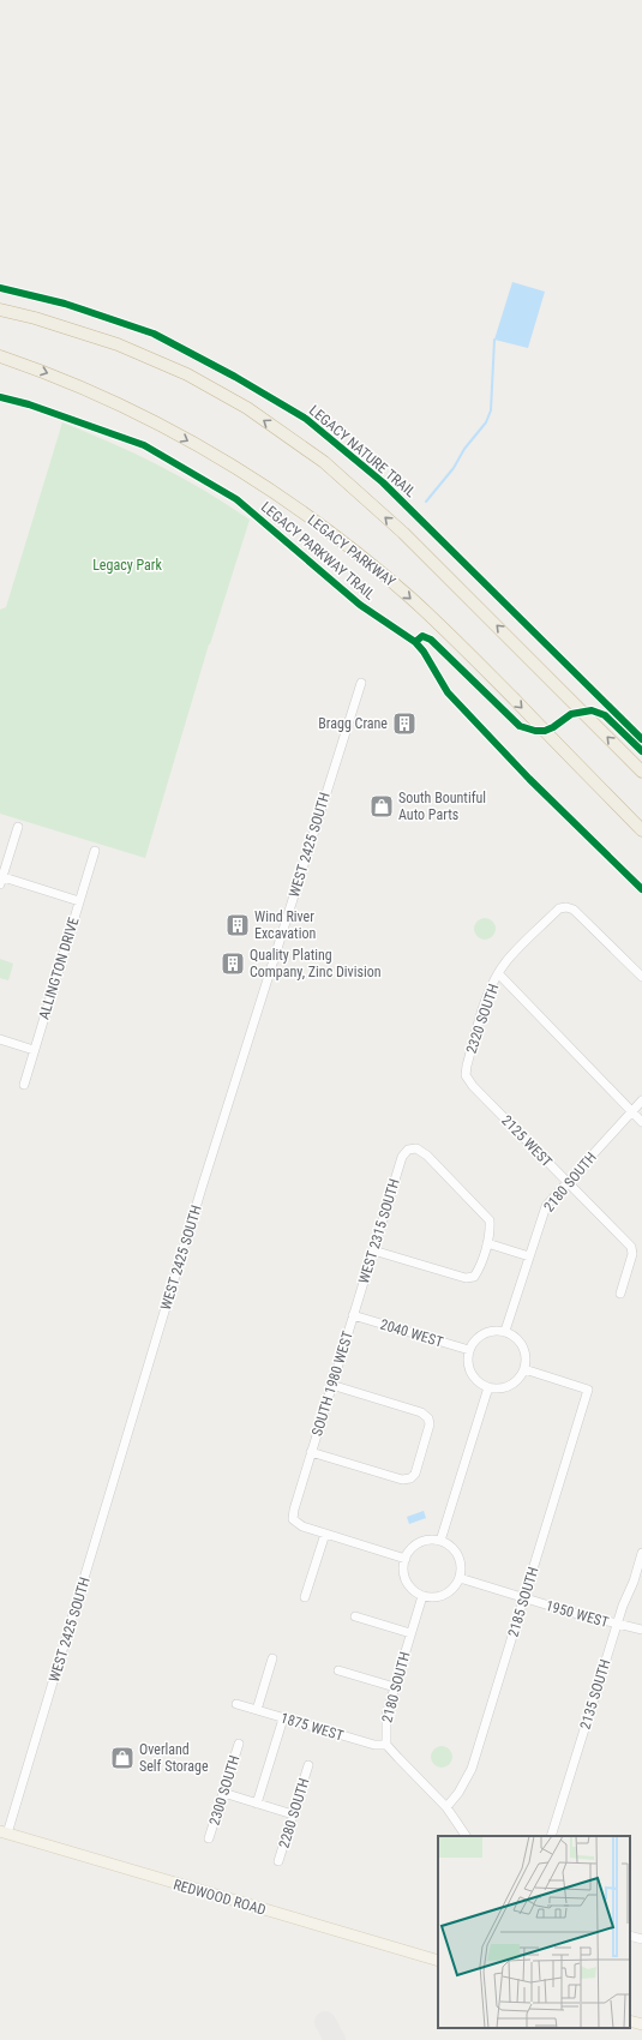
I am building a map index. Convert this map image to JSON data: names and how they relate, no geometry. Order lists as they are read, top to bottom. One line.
{"streets":{"highway":["LEGACY PARKWAY"],"main road":["REDWOOD ROAD"],"street":["WEST 2425 SOUTH","ALLINGTON DRIVE","2320 SOUTH","2125 WEST","2180 SOUTH","WEST 2315 SOUTH","2040 WEST","SOUTH 1980 WEST","2185 SOUTH","1950 WEST","2135 SOUTH","1875 WEST","2300 SOUTH","2280 SOUTH"],"cycle path":["LEGACY NATURE TRAIL","LEGACY PARKWAY TRAIL"]},"crossings":[["WEST 2425 SOUTH","REDWOOD ROAD"],["2320 SOUTH","2125 WEST"],["2125 WEST","2180 SOUTH"],["2180 SOUTH","2040 WEST"],["2180 SOUTH","2185 SOUTH"],["2180 SOUTH","1950 WEST"],["2180 SOUTH","1875 WEST"],["WEST 2315 SOUTH","2040 WEST"],["WEST 2315 SOUTH","SOUTH 1980 WEST"],["2040 WEST","SOUTH 1980 WEST"],["2040 WEST","2185 SOUTH"],["2185 SOUTH","1950 WEST"],["1950 WEST","2135 SOUTH"]],"parks":["Legacy Park"],"places":{"building":["Bragg Crane","Wind River Excavation","Quality Plating Company, Zinc Division"],"shop":["South Bountiful Auto Parts","Overland Self Storage"]}}
